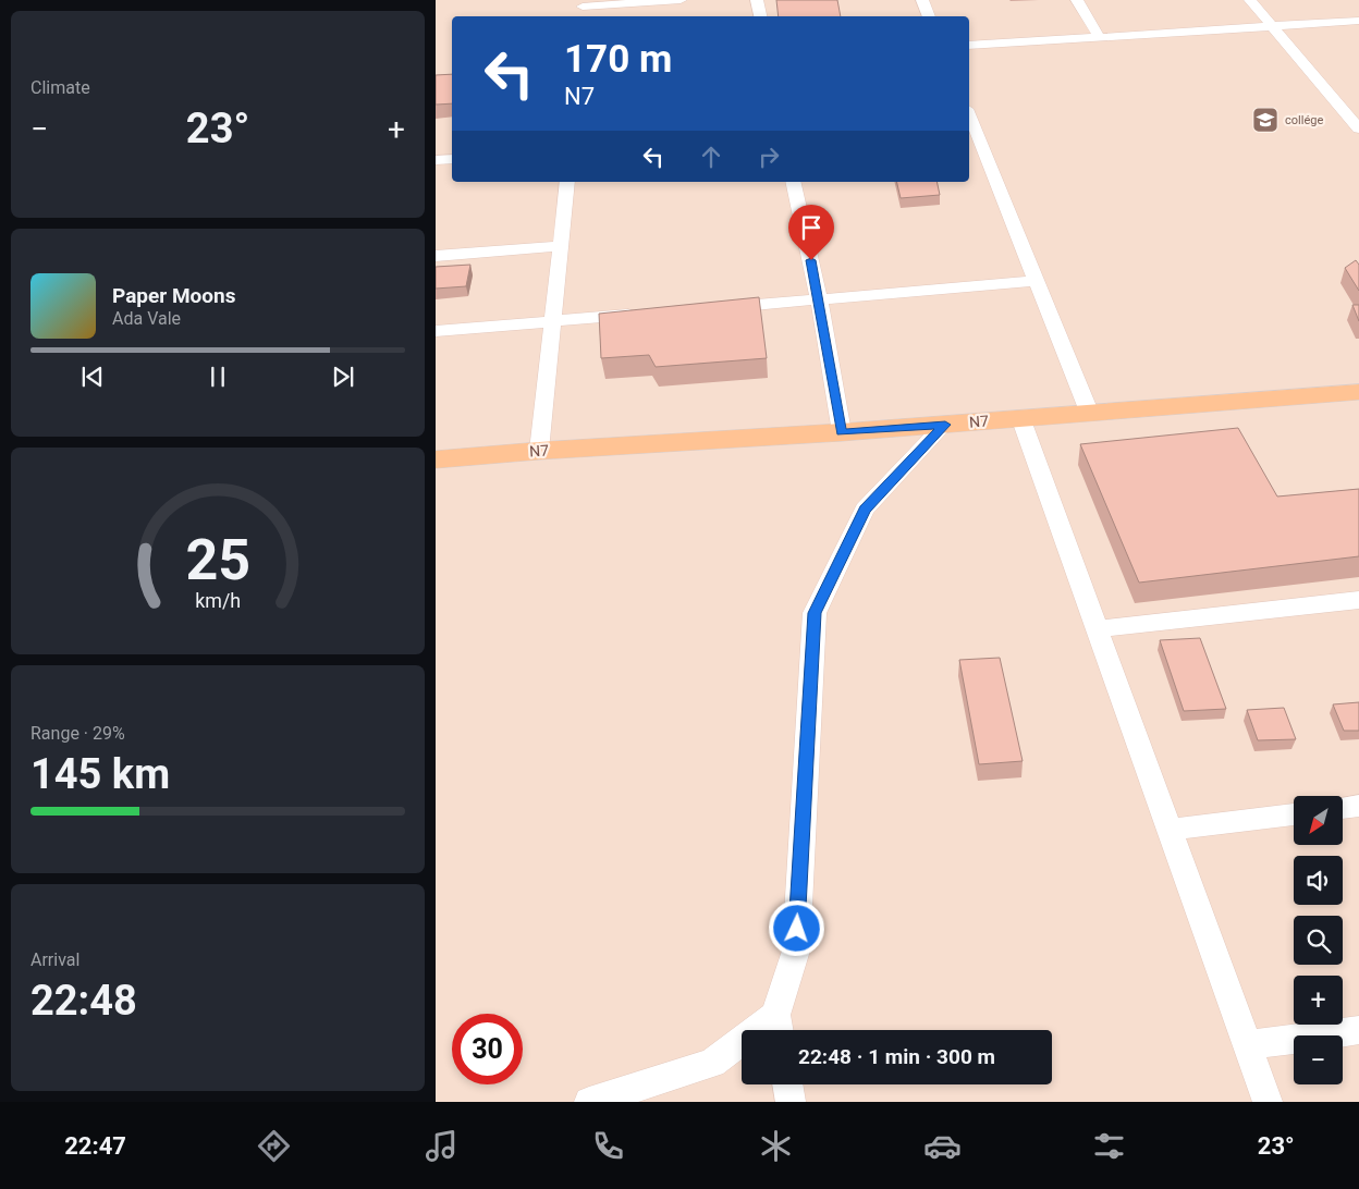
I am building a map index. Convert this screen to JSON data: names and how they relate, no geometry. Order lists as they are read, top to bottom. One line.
{"streets":{"main road":["N7"]},"places":{"school or university":["collége"]},"north":"bottom left","page":{"tile":["Climate",["Range · 29%","145 km"],["Arrival","22:48"]],"turn":["170 m","N7"],"heat":["−","23°","+"],"song":["Paper Moons","Ada Vale"],"map_buttons":["+","−"],"limit":"30","trip":"22:48 · 1 min · 300 m","tabs":["22:47","23°"],"gauge":["25","km/h"]}}
